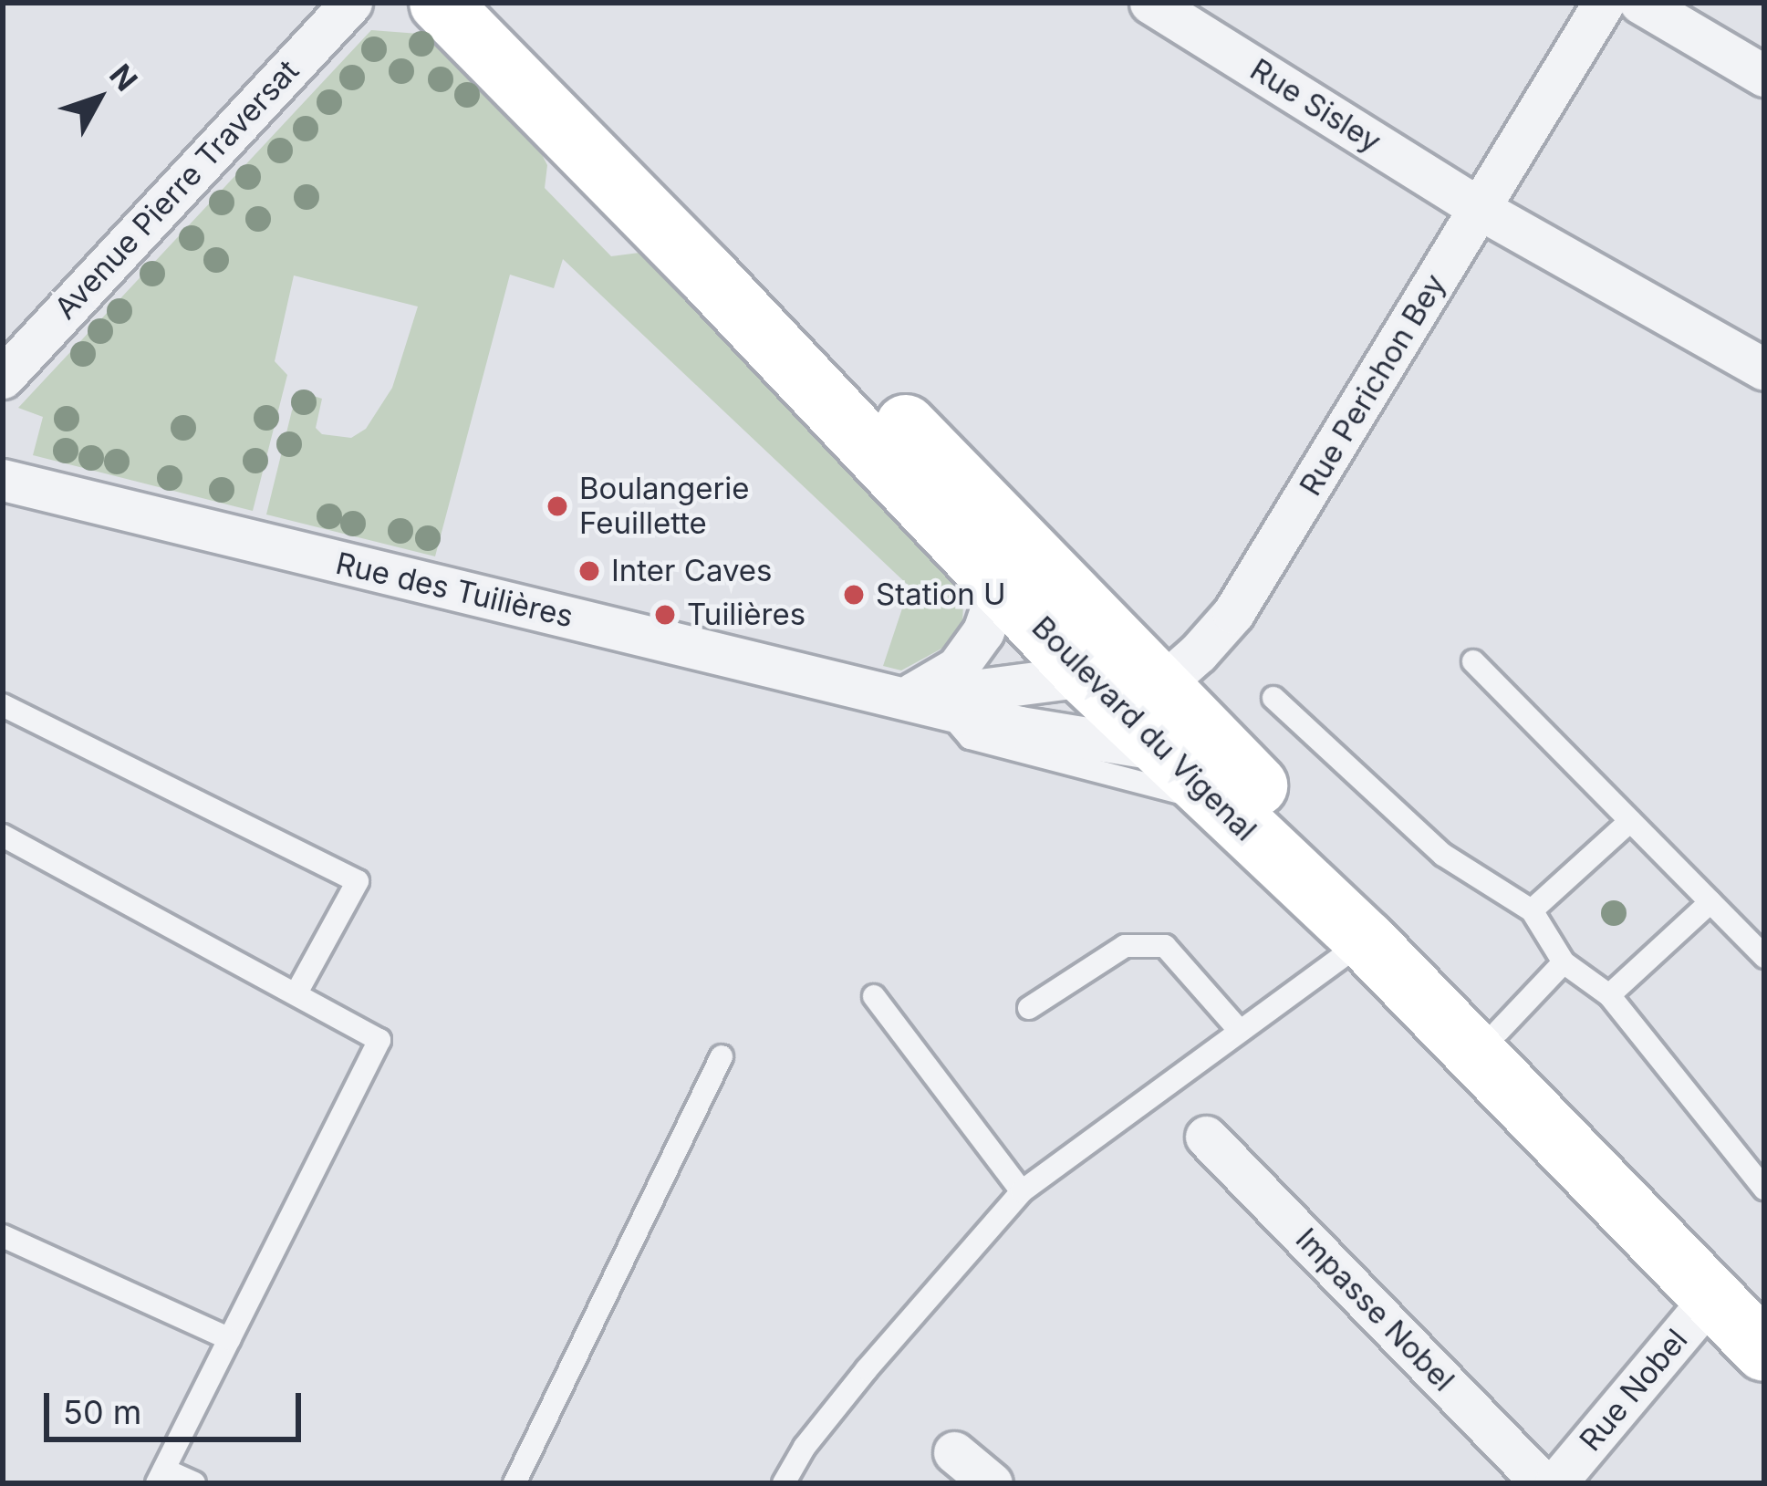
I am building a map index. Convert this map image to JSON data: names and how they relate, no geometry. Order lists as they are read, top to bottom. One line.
{"streets":{"main road":["Boulevard du Vigenal"],"street":["Rue Sisley","Avenue Pierre Traversat","Rue Perichon Bey","Rue des Tuilières","Impasse Nobel","Rue Nobel"]},"crossings":[["Rue Sisley","Rue Perichon Bey"],["Rue Perichon Bey","Boulevard du Vigenal"],["Rue des Tuilières","Boulevard du Vigenal"],["Boulevard du Vigenal","Rue Nobel"]],"places":["Boulangerie Feuillette","Inter Caves","Station U","Tuilières"],"scale_bar":"50 m","north":"top right"}
